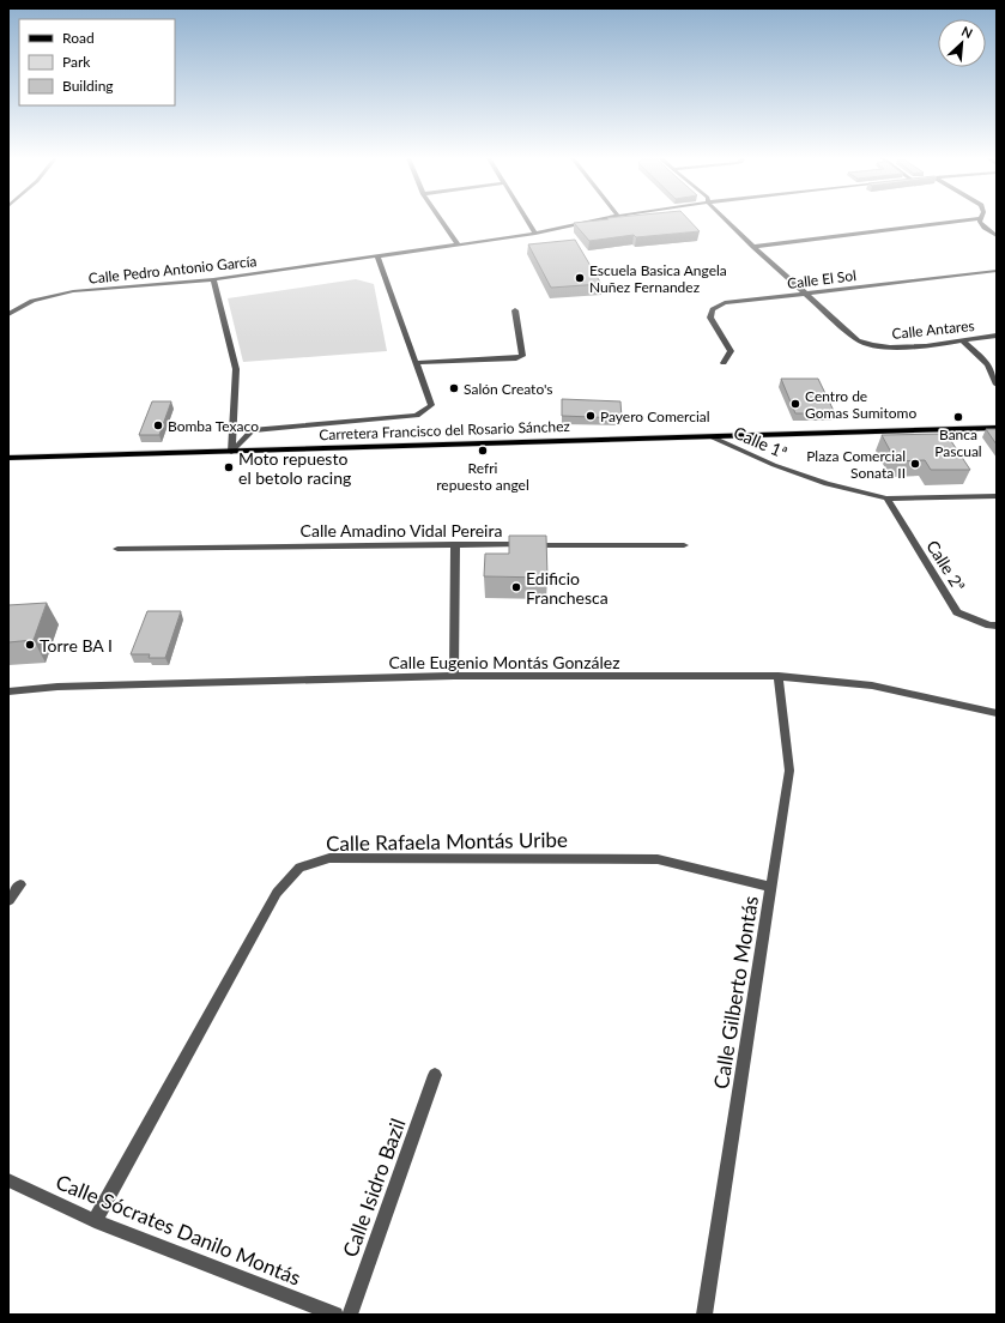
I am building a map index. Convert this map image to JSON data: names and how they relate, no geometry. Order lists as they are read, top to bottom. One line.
{"streets":{"main road":["Carretera Francisco del Rosario Sánchez"],"street":["Calle Pedro Antonio García","Calle El Sol","Calle Antares","Calle 1ª","Calle Amadino Vidal Pereira","Calle 2ª","Calle Eugenio Montás González","Calle Rafaela Montás Uribe","Calle Gilberto Montás","Calle Isidro Bazil","Calle Sócrates Danilo Montás"]},"crossings":[["Calle El Sol","Calle Antares"],["Carretera Francisco del Rosario Sánchez","Calle 1ª"],["Calle 1ª","Calle 2ª"],["Calle Eugenio Montás González","Calle Gilberto Montás"],["Calle Rafaela Montás Uribe","Calle Gilberto Montás"],["Calle Rafaela Montás Uribe","Calle Sócrates Danilo Montás"]],"places":["Escuela Basica Angela Nuñez Fernandez","Salón Creato's","Centro de Gomas Sumitomo","Payero Comercial","Banca Pascual","Bomba Texaco","Refri repuesto angel","Plaza Comercial Sonata II","Moto repuesto el betolo racing","Edificio Franchesca","Torre BA I"],"legend":["Road","Park","Building"],"north":"top right"}
